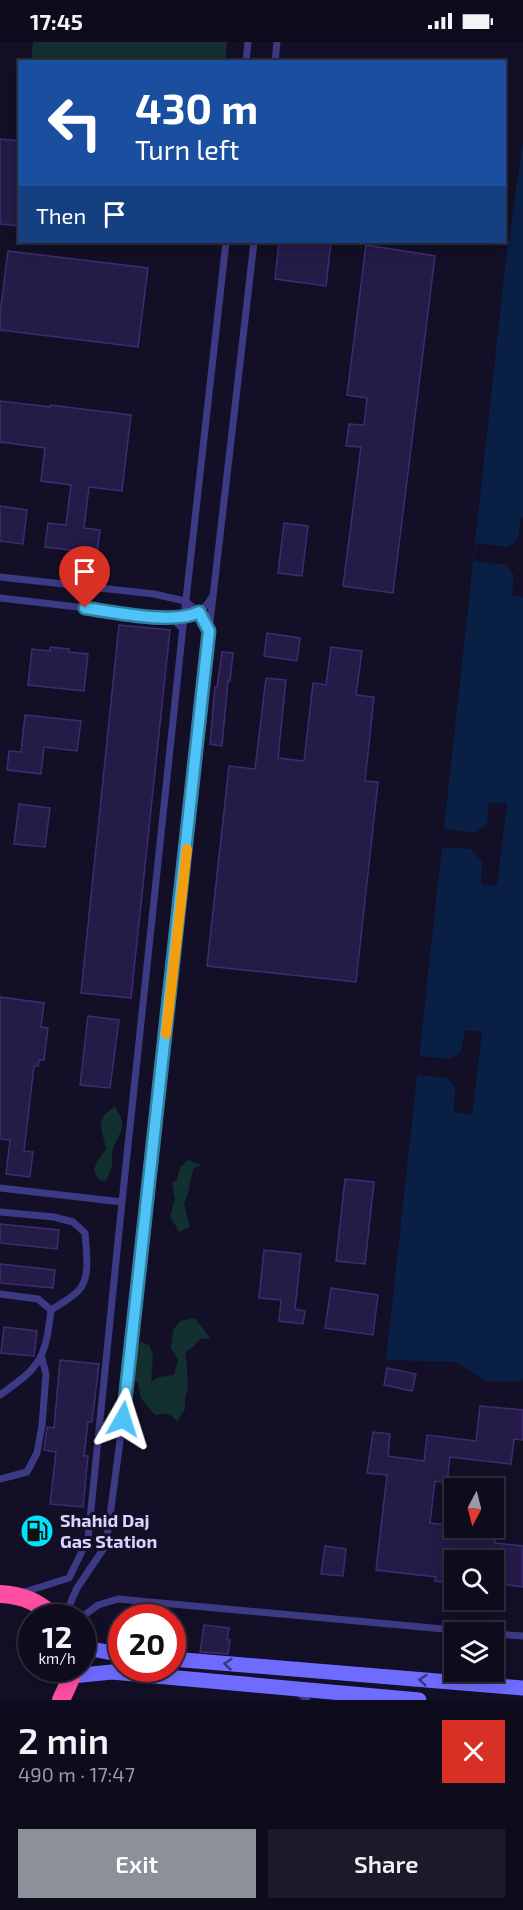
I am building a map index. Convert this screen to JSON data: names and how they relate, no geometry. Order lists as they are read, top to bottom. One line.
{"places":{"fuel station":["Shahid Daj Gas Station"]},"north":"bottom","page":{"status":"17:45","turn":["430 m","Turn left"],"then":"Then","speed":"12 km/h","limit":"20","heading":["2 min","490 m · 17:47"],"buttons":["Exit","Share"]}}
